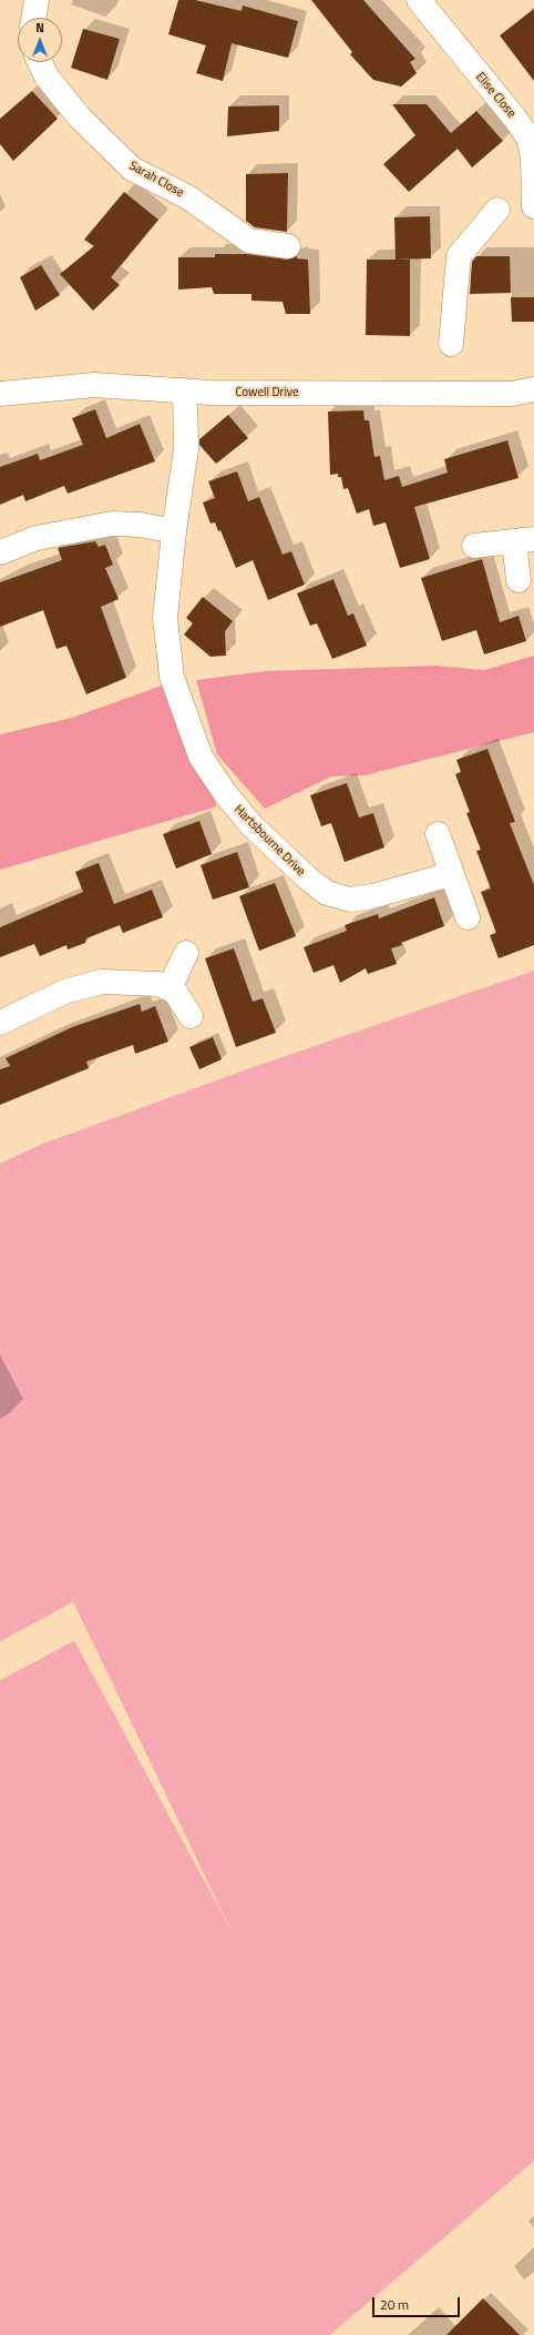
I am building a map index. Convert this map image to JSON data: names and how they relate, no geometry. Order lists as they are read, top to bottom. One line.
{"streets":{"street":["Elise Close","Sarah Close","Cowell Drive","Hartsbourne Drive"]},"crossings":[["Cowell Drive","Hartsbourne Drive"]],"scale_bar":"20 m","north":"top"}
